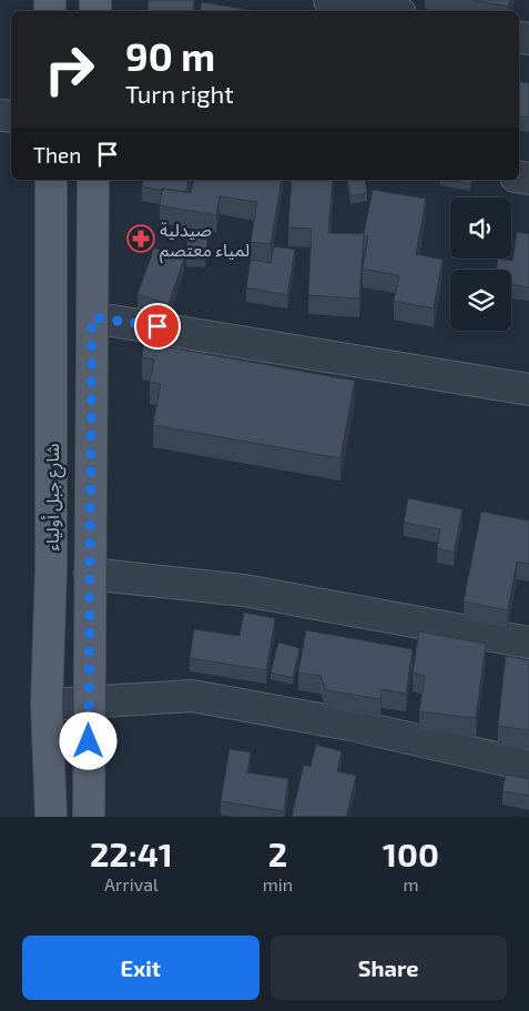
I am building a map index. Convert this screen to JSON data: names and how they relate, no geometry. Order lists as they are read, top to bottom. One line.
{"streets":{"main road":["شارع جبل أولياء"]},"places":{"pharmacy":["صيدلية لمياء معتصم"]},"page":{"turn":["90 m","Turn right"],"then":"Then","eta":["22:41","Arrival","2","min","100","m"],"buttons":["Exit","Share"]}}
